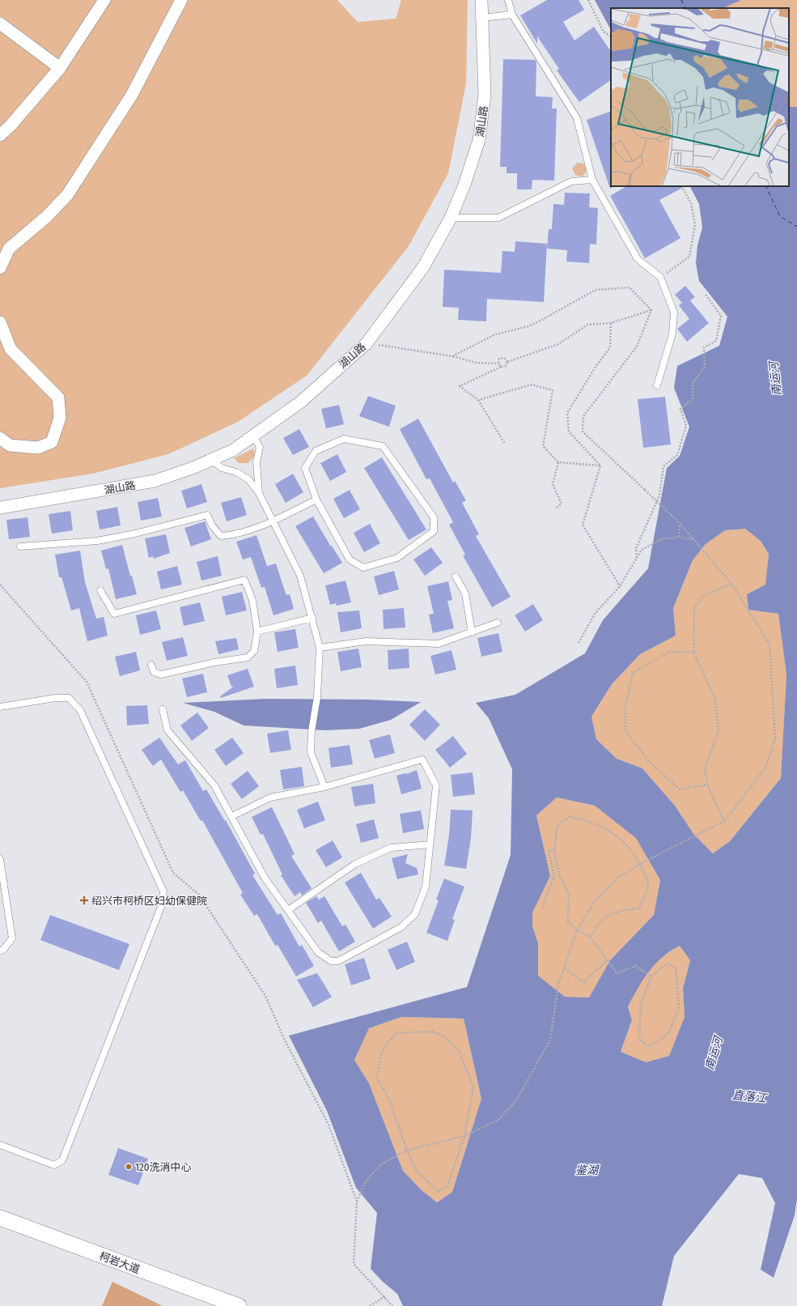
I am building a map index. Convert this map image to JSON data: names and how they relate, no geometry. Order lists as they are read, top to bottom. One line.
{"streets":{"street":["湖山路","柯岩大道"]},"water":["南运河","直落江","鉴湖"],"places":{"health":["绍兴市柯桥区妇幼保健院"],"other":["120洗消中心"]}}
